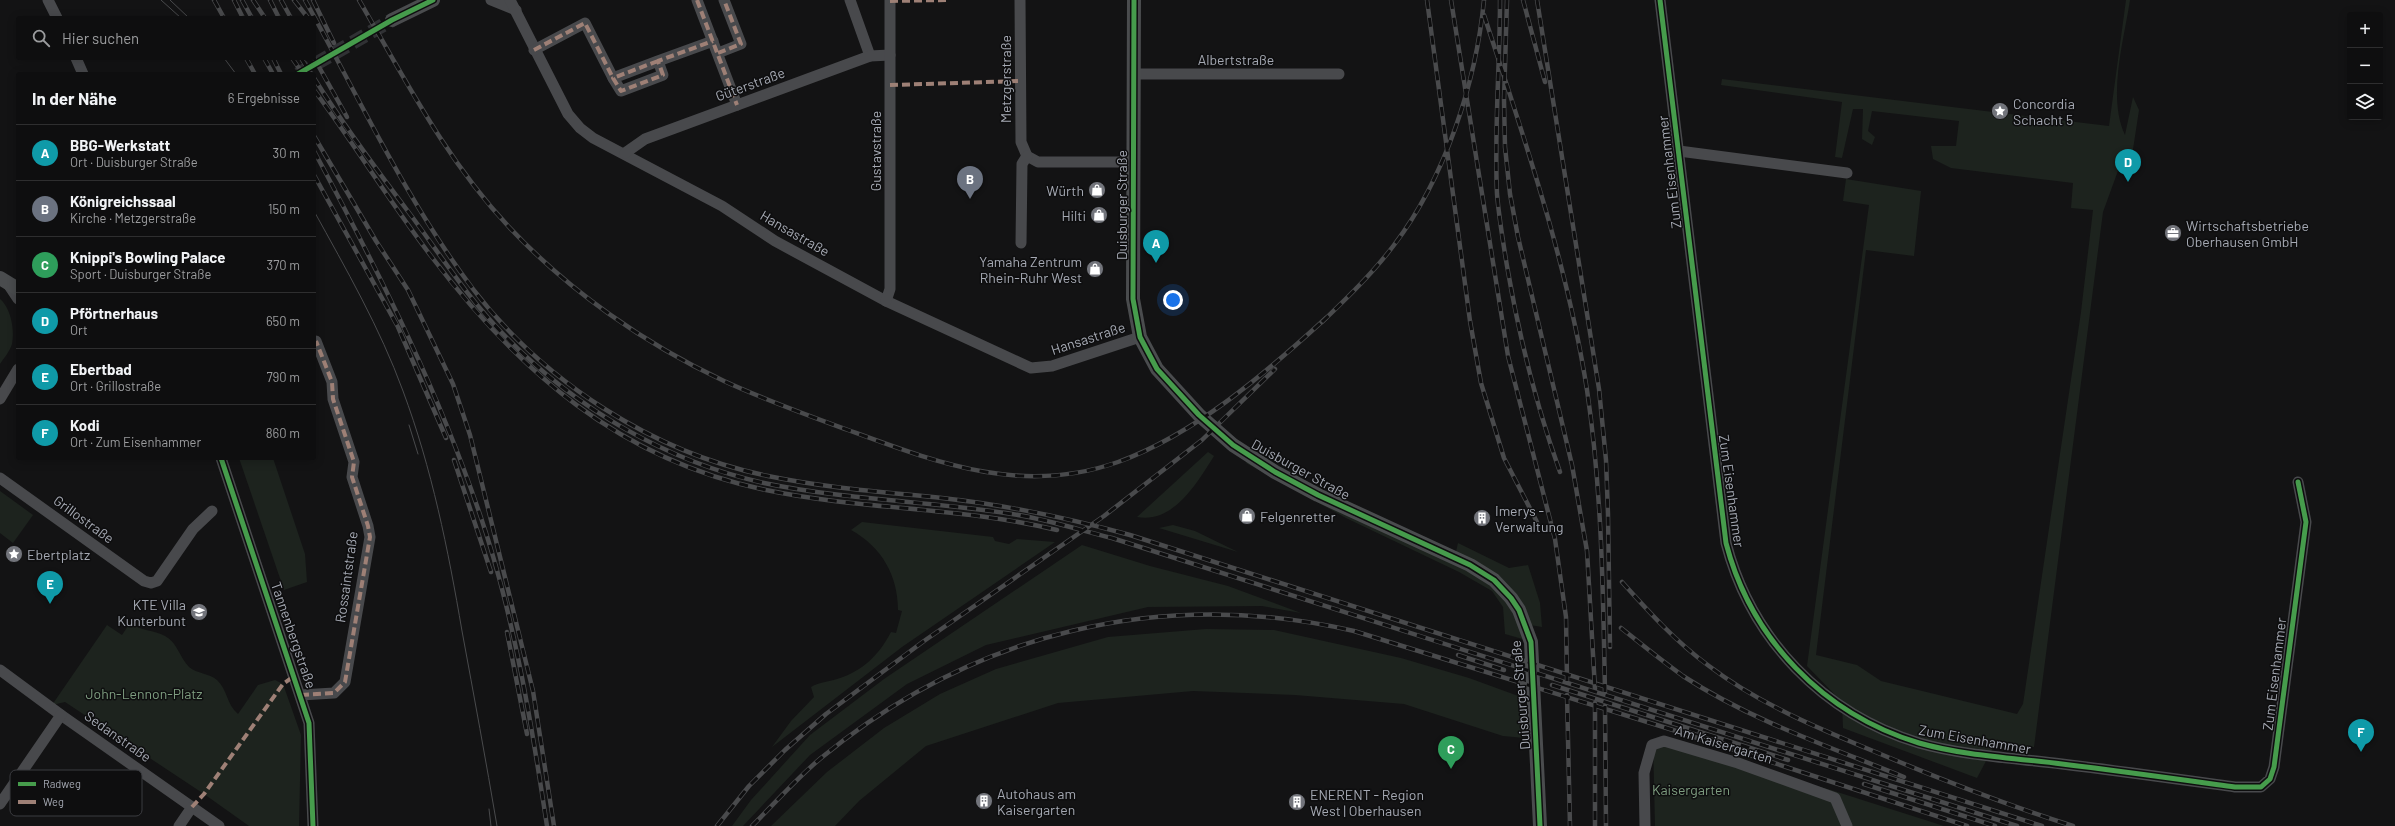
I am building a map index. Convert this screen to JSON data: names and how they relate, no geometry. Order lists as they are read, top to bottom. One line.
{"streets":{"main road":["Duisburger Straße"],"street":["Albertstraße","Metzgerstraße","Güterstraße","Gustavstraße","Zum Eisenhammer","Hansastraße","Grillostraße","Rossaintstraße","Tannenbergstraße","Sedanstraße","Am Kaisergarten"]},"crossings":[["Albertstraße","Duisburger Straße"],["Güterstraße","Gustavstraße"],["Güterstraße","Hansastraße"],["Gustavstraße","Hansastraße"],["Duisburger Straße","Hansastraße"],["Rossaintstraße","Tannenbergstraße"]],"parks":["John-Lennon-Platz","Kaisergarten"],"places":{"place":["Concordia Schacht 5","Ebertplatz"],"shop":["Würth","Hilti","Yamaha Zentrum Rhein-Ruhr West","Felgenretter"],"office":["Wirtschaftsbetriebe Oberhausen GmbH"],"building":["Imerys - Verwaltung","Autohaus am Kaisergarten","ENERENT - Region West | Oberhausen"],"school or university":["KTE Villa Kunterbunt"]},"legend":["Radweg","Weg"],"page":{"map_buttons":["+","−"],"search":"Hier suchen","heading":["In der Nähe","6 Ergebnisse"],"list":[{"mark":"A","name":"BBG-Werkstatt","note":"Ort · Duisburger Straße","value":"30 m"},{"mark":"B","name":"Königreichssaal","note":"Kirche · Metzgerstraße","value":"150 m"},{"mark":"C","name":"Knippi's Bowling Palace","note":"Sport · Duisburger Straße","value":"370 m"},{"mark":"D","name":"Pförtnerhaus","note":"Ort","value":"650 m"},{"mark":"E","name":"Ebertbad","note":"Ort · Grillostraße","value":"790 m"},{"mark":"F","name":"Kodi","note":"Ort · Zum Eisenhammer","value":"860 m"}],"pins":["D","B","A","E","F","C"]}}
